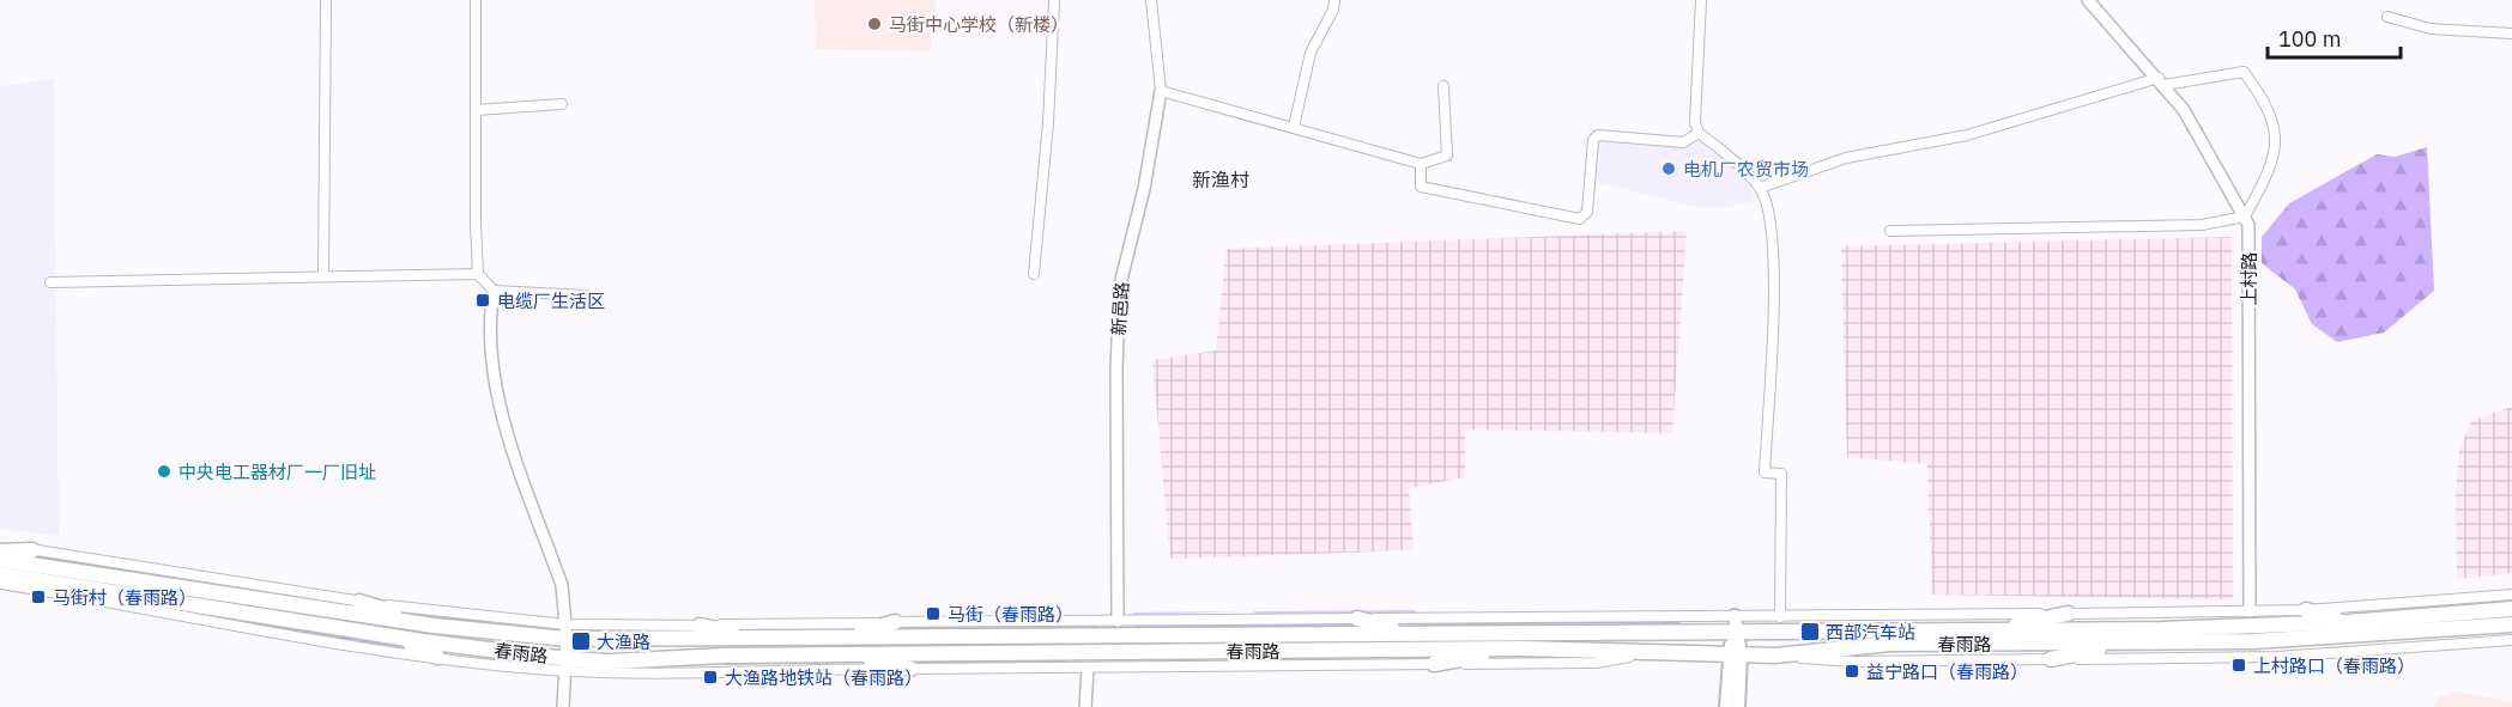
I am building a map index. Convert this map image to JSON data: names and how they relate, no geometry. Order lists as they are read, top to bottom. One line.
{"streets":{"main road":["春雨路"],"street":["上村路","新邑路"]},"districts":["新渔村"],"places":{"other":["马街中心学校（新楼）","电机厂农贸市场","中央电工器材厂一厂旧址"],"transit":["电缆厂生活区","马街村（春雨路）","马街（春雨路）","西部汽车站","大渔路","上村路口（春雨路）","益宁路口（春雨路）","大渔路地铁站（春雨路）"]},"scale_bar":"100 m"}
